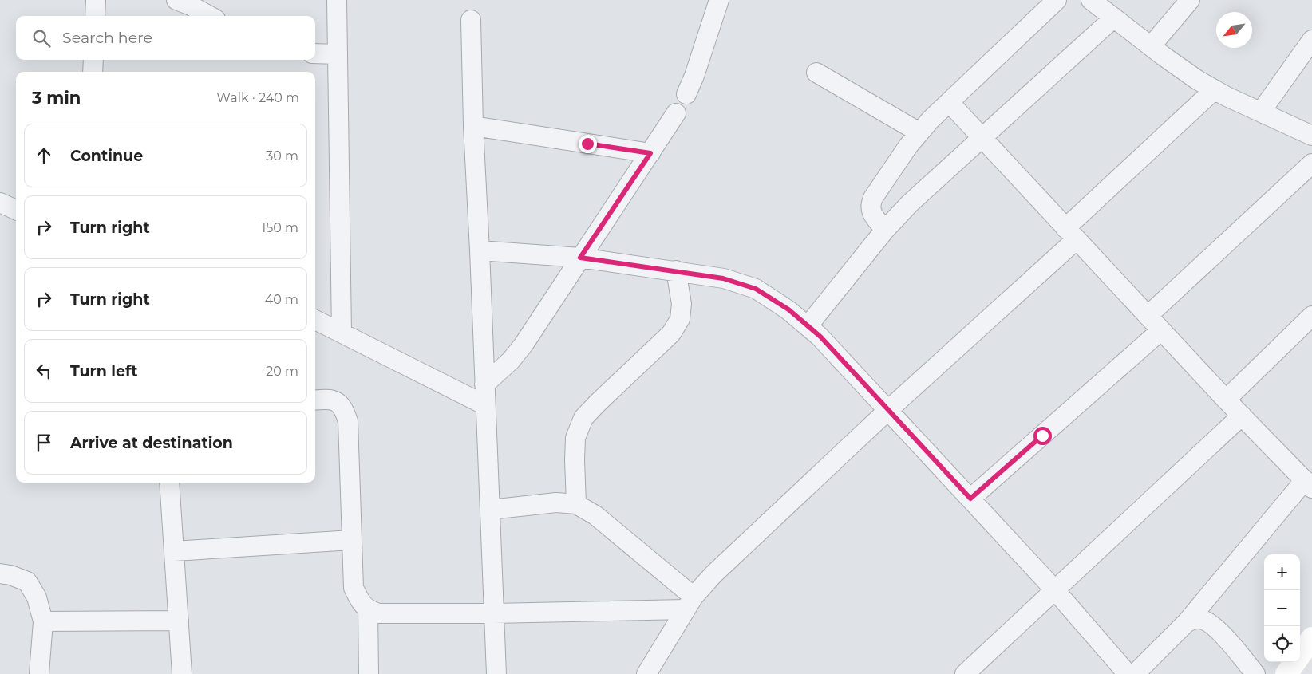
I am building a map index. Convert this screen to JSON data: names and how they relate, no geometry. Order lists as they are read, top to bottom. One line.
{"north":"bottom left","page":{"search":"Search here","heading":["3 min","Walk · 240 m"],"list":[["Continue","30 m"],["Turn right","150 m"],["Turn right","40 m"],["Turn left","20 m"],"Arrive at destination"],"map_buttons":["+","−"]}}
